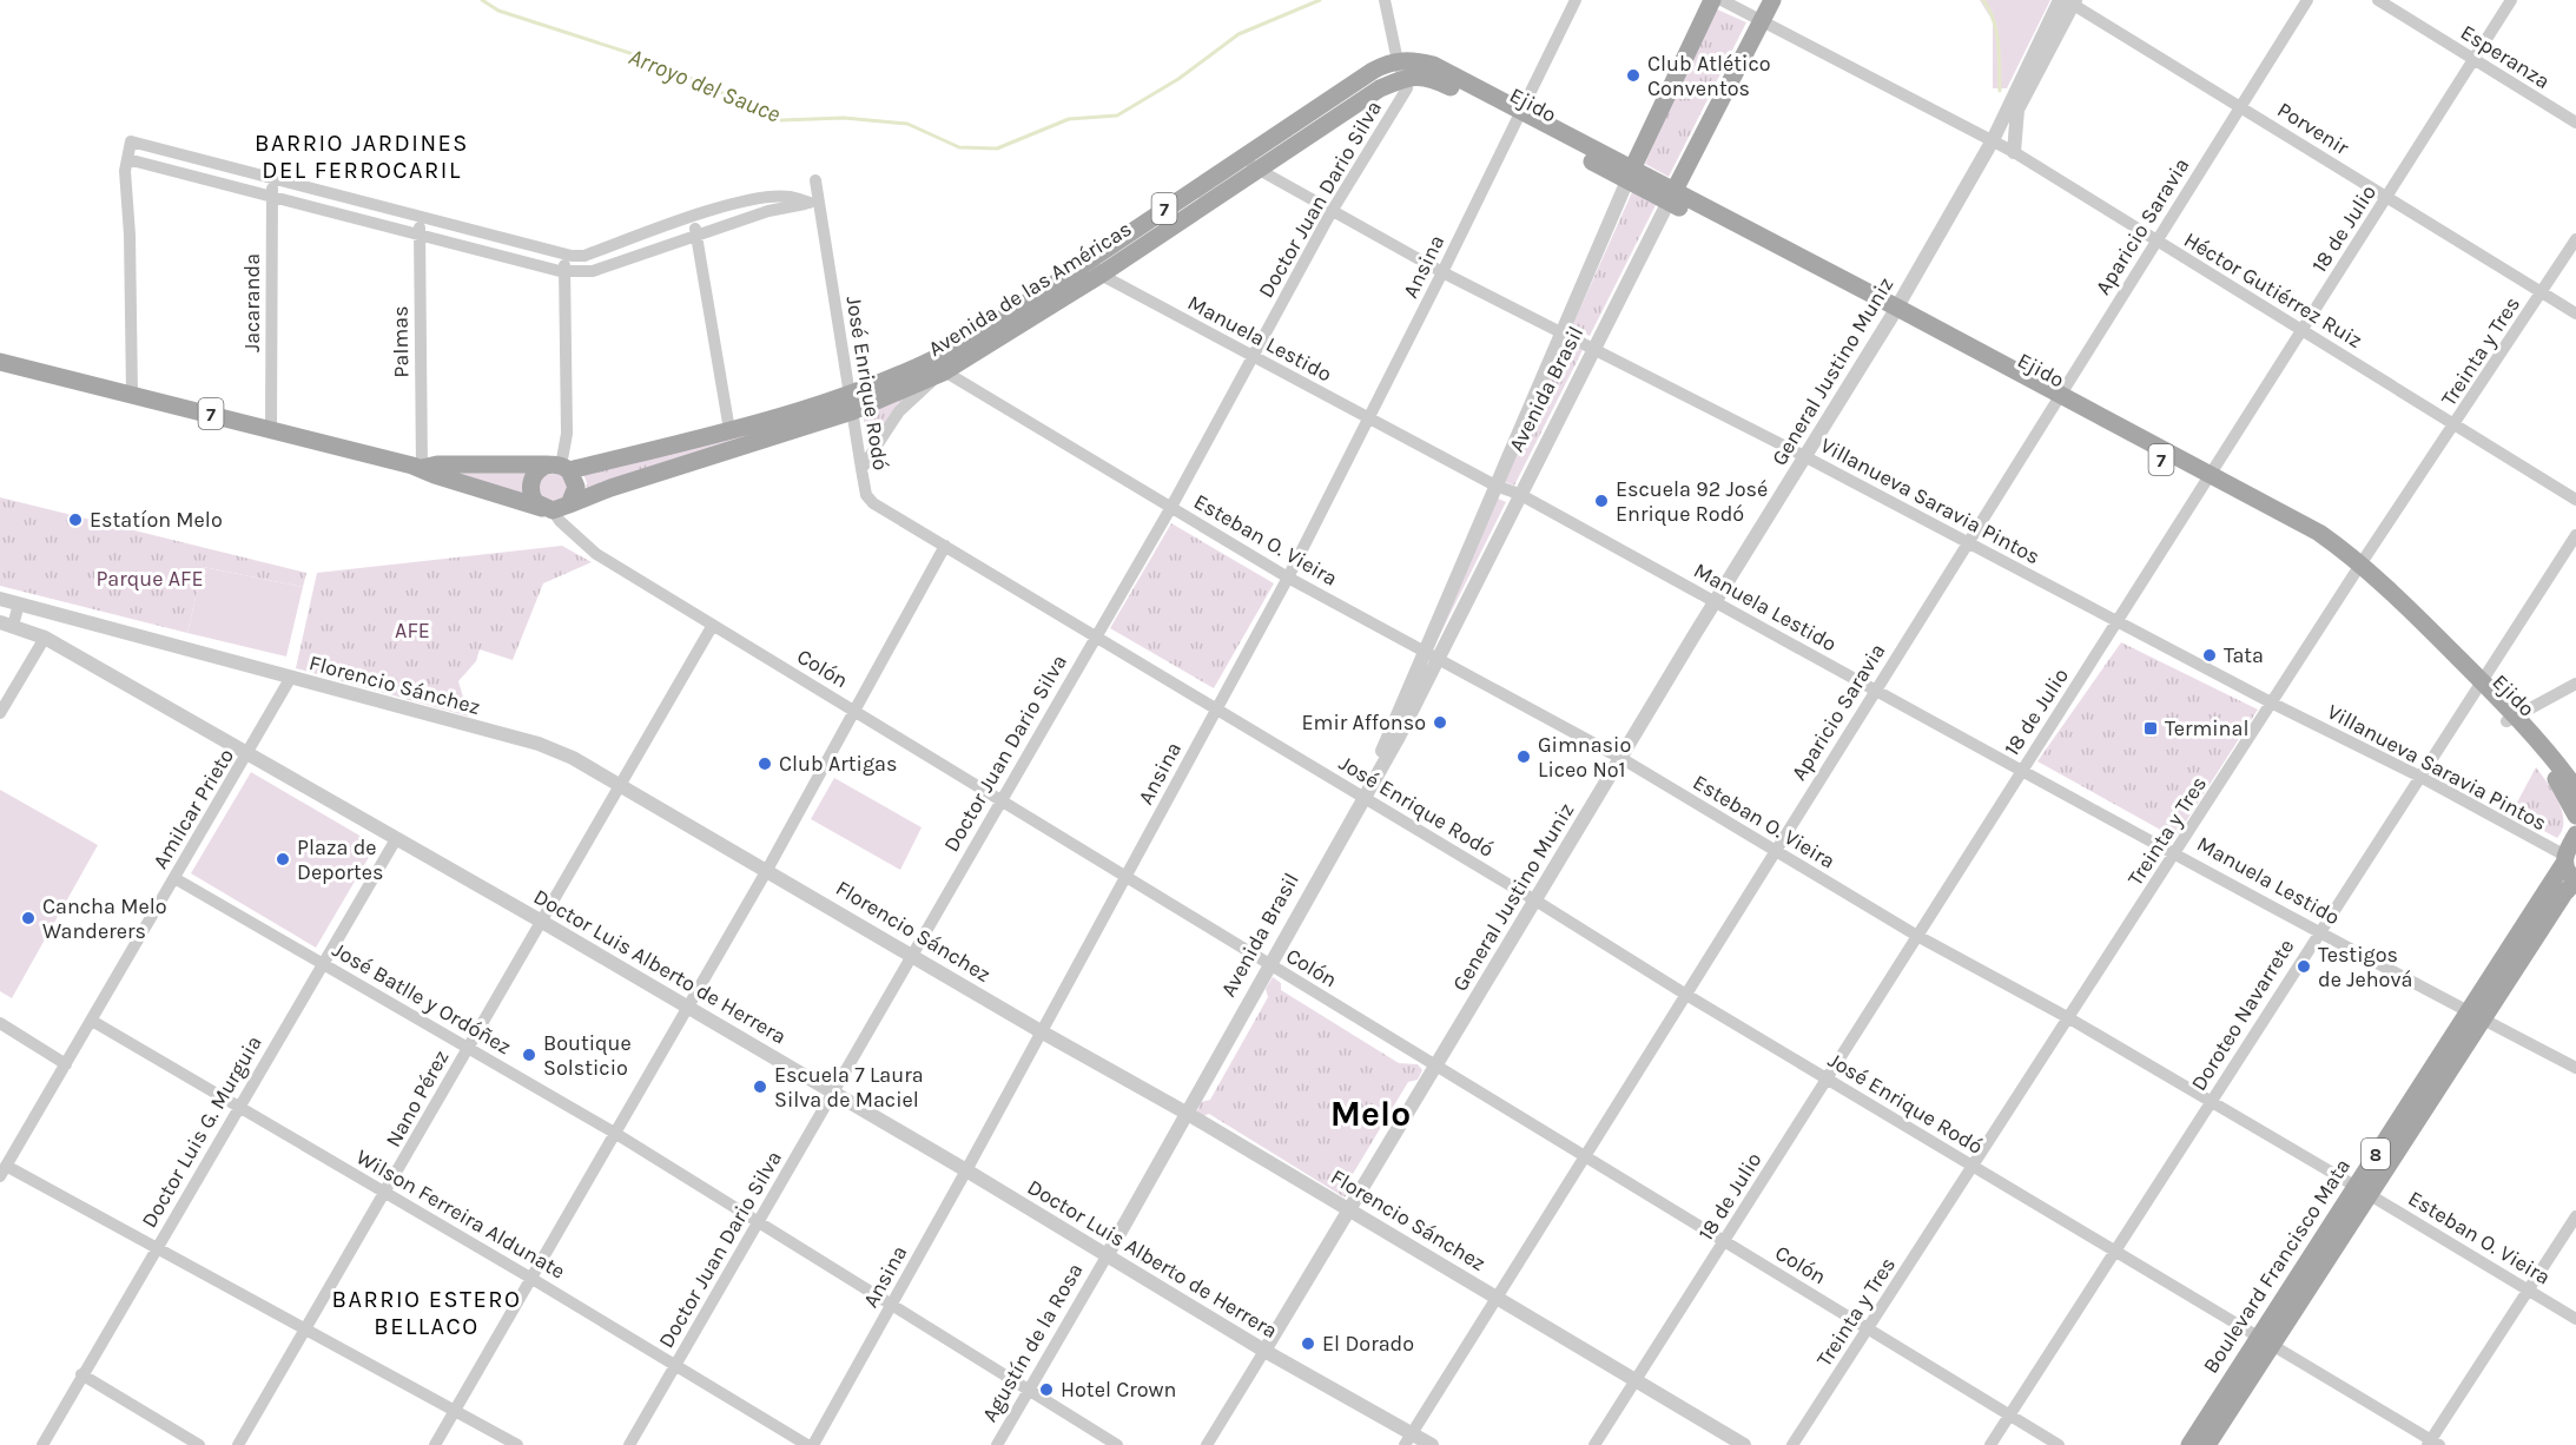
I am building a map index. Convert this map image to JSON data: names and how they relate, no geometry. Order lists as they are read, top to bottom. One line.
{"streets":{"main road":["Ejido","7","Avenida de las Américas","Avenida Brasil","8","Boulevard Francisco Mata"],"street":["Esperanza","Porvenir","Doctor Juan Dario Silva","Aparicio Saravia","18 de Julio","Ansina","Héctor Gutiérrez Ruiz","Jacaranda","Manuela Lestido","Palmas","Treinta y Tres","General Justino Muniz","José Enrique Rodó","Villanueva Saravia Pintos","Esteban O. Vieira","Colón","Florencio Sánchez","Amilcar Prieto","Doctor Luis Alberto de Herrera","José Batlle y Ordóñez","Doroteo Navarrete","Nano Pérez","Doctor Luis G. Murguia","Wilson Ferreira Aldunate","Agustín de la Rosa"]},"crossings":[["Esperanza","18 de Julio"],["Ejido","Doctor Juan Dario Silva"],["Ejido","Aparicio Saravia"],["Ejido","18 de Julio"],["Ejido","Ansina"],["Ejido","Avenida de las Américas"],["Ejido","Treinta y Tres"],["Ejido","General Justino Muniz"],["Ejido","Avenida Brasil"],["Ejido","Doroteo Navarrete"],["Porvenir","Aparicio Saravia"],["Porvenir","18 de Julio"],["Porvenir","Treinta y Tres"],["Porvenir","General Justino Muniz"],["Doctor Juan Dario Silva","Avenida de las Américas"],["Doctor Juan Dario Silva","Manuela Lestido"],["Doctor Juan Dario Silva","José Enrique Rodó"],["Doctor Juan Dario Silva","Villanueva Saravia Pintos"],["Doctor Juan Dario Silva","Esteban O. Vieira"],["Doctor Juan Dario Silva","Colón"],["Doctor Juan Dario Silva","Florencio Sánchez"],["Doctor Juan Dario Silva","Doctor Luis Alberto de Herrera"],["Doctor Juan Dario Silva","José Batlle y Ordóñez"],["Doctor Juan Dario Silva","Wilson Ferreira Aldunate"],["Aparicio Saravia","Héctor Gutiérrez Ruiz"],["Aparicio Saravia","Manuela Lestido"],["Aparicio Saravia","José Enrique Rodó"],["Aparicio Saravia","Villanueva Saravia Pintos"],["Aparicio Saravia","Esteban O. Vieira"],["Aparicio Saravia","Colón"],["Aparicio Saravia","Florencio Sánchez"],["Aparicio Saravia","Doctor Luis Alberto de Herrera"],["18 de Julio","Héctor Gutiérrez Ruiz"],["18 de Julio","Manuela Lestido"],["18 de Julio","José Enrique Rodó"],["18 de Julio","Villanueva Saravia Pintos"],["18 de Julio","Esteban O. Vieira"],["18 de Julio","Colón"],["18 de Julio","Florencio Sánchez"],["Ansina","Manuela Lestido"],["Ansina","José Enrique Rodó"],["Ansina","Villanueva Saravia Pintos"],["Ansina","Esteban O. Vieira"],["Ansina","Colón"],["Ansina","Florencio Sánchez"],["Ansina","Doctor Luis Alberto de Herrera"],["Ansina","José Batlle y Ordóñez"],["Avenida de las Américas","Jacaranda"],["Avenida de las Américas","Manuela Lestido"],["Avenida de las Américas","Palmas"],["Avenida de las Américas","José Enrique Rodó"],["Avenida de las Américas","Villanueva Saravia Pintos"],["Avenida de las Américas","Esteban O. Vieira"],["Avenida de las Américas","Colón"],["Héctor Gutiérrez Ruiz","Treinta y Tres"],["Héctor Gutiérrez Ruiz","General Justino Muniz"],["Héctor Gutiérrez Ruiz","Avenida Brasil"],["Manuela Lestido","Treinta y Tres"],["Manuela Lestido","General Justino Muniz"],["Manuela Lestido","Avenida Brasil"],["Manuela Lestido","Doroteo Navarrete"],["Manuela Lestido","Boulevard Francisco Mata"],["Treinta y Tres","José Enrique Rodó"],["Treinta y Tres","Villanueva Saravia Pintos"],["Treinta y Tres","Esteban O. Vieira"],["Treinta y Tres","Colón"],["General Justino Muniz","José Enrique Rodó"],["General Justino Muniz","Villanueva Saravia Pintos"],["General Justino Muniz","Esteban O. Vieira"],["General Justino Muniz","Colón"],["General Justino Muniz","Florencio Sánchez"],["General Justino Muniz","Doctor Luis Alberto de Herrera"],["José Enrique Rodó","Avenida Brasil"],["José Enrique Rodó","Doroteo Navarrete"],["José Enrique Rodó","Boulevard Francisco Mata"],["Avenida Brasil","Villanueva Saravia Pintos"],["Avenida Brasil","Esteban O. Vieira"],["Avenida Brasil","Colón"],["Avenida Brasil","Florencio Sánchez"],["Avenida Brasil","Agustín de la Rosa"],["Villanueva Saravia Pintos","Doroteo Navarrete"],["Villanueva Saravia Pintos","Boulevard Francisco Mata"],["Esteban O. Vieira","Doroteo Navarrete"],["Esteban O. Vieira","Boulevard Francisco Mata"],["Colón","Doroteo Navarrete"],["Colón","Nano Pérez"],["Florencio Sánchez","Amilcar Prieto"],["Florencio Sánchez","Nano Pérez"],["Florencio Sánchez","Agustín de la Rosa"],["Amilcar Prieto","Doctor Luis Alberto de Herrera"],["Amilcar Prieto","José Batlle y Ordóñez"],["Amilcar Prieto","Wilson Ferreira Aldunate"],["Doctor Luis Alberto de Herrera","Nano Pérez"],["Doctor Luis Alberto de Herrera","Doctor Luis G. Murguia"],["Doctor Luis Alberto de Herrera","Agustín de la Rosa"],["José Batlle y Ordóñez","Nano Pérez"],["José Batlle y Ordóñez","Doctor Luis G. Murguia"],["José Batlle y Ordóñez","Agustín de la Rosa"],["Nano Pérez","Wilson Ferreira Aldunate"],["Doctor Luis G. Murguia","Wilson Ferreira Aldunate"]],"districts":["BARRIO JARDINES DEL FERROCARIL","Melo","BARRIO ESTERO BELLACO"],"water":["Arroyo del Sauce"],"parks":["Parque AFE","AFE"],"places":{"other":["Club Atlético Conventos","Escuela 92 José Enrique Rodó","Estatíon Melo","Tata","Emir Affonso","Gimnasio Liceo Nº1","Club Artigas","Plaza de Deportes","Cancha Melo Wanderers","Testigos de Jehová","Boutique Solsticio","Escuela 7 Laura Silva de Maciel","El Dorado","Hotel Crown"],"transit":["Terminal"]}}
